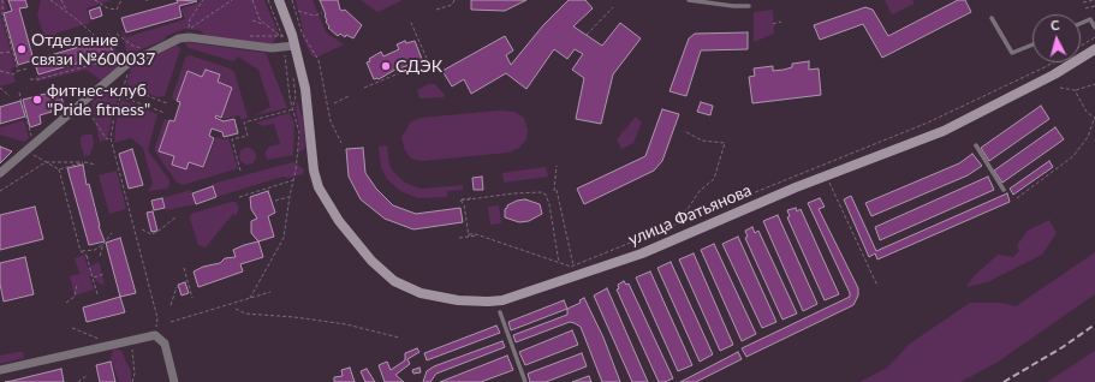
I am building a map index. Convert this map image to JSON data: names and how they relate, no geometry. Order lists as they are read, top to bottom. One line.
{"streets":{"street":["улица Фатьянова"]},"places":["Отделение связи №600037","СДЭК","фитнес-клуб \"Pride fitness\""],"north":"top"}
